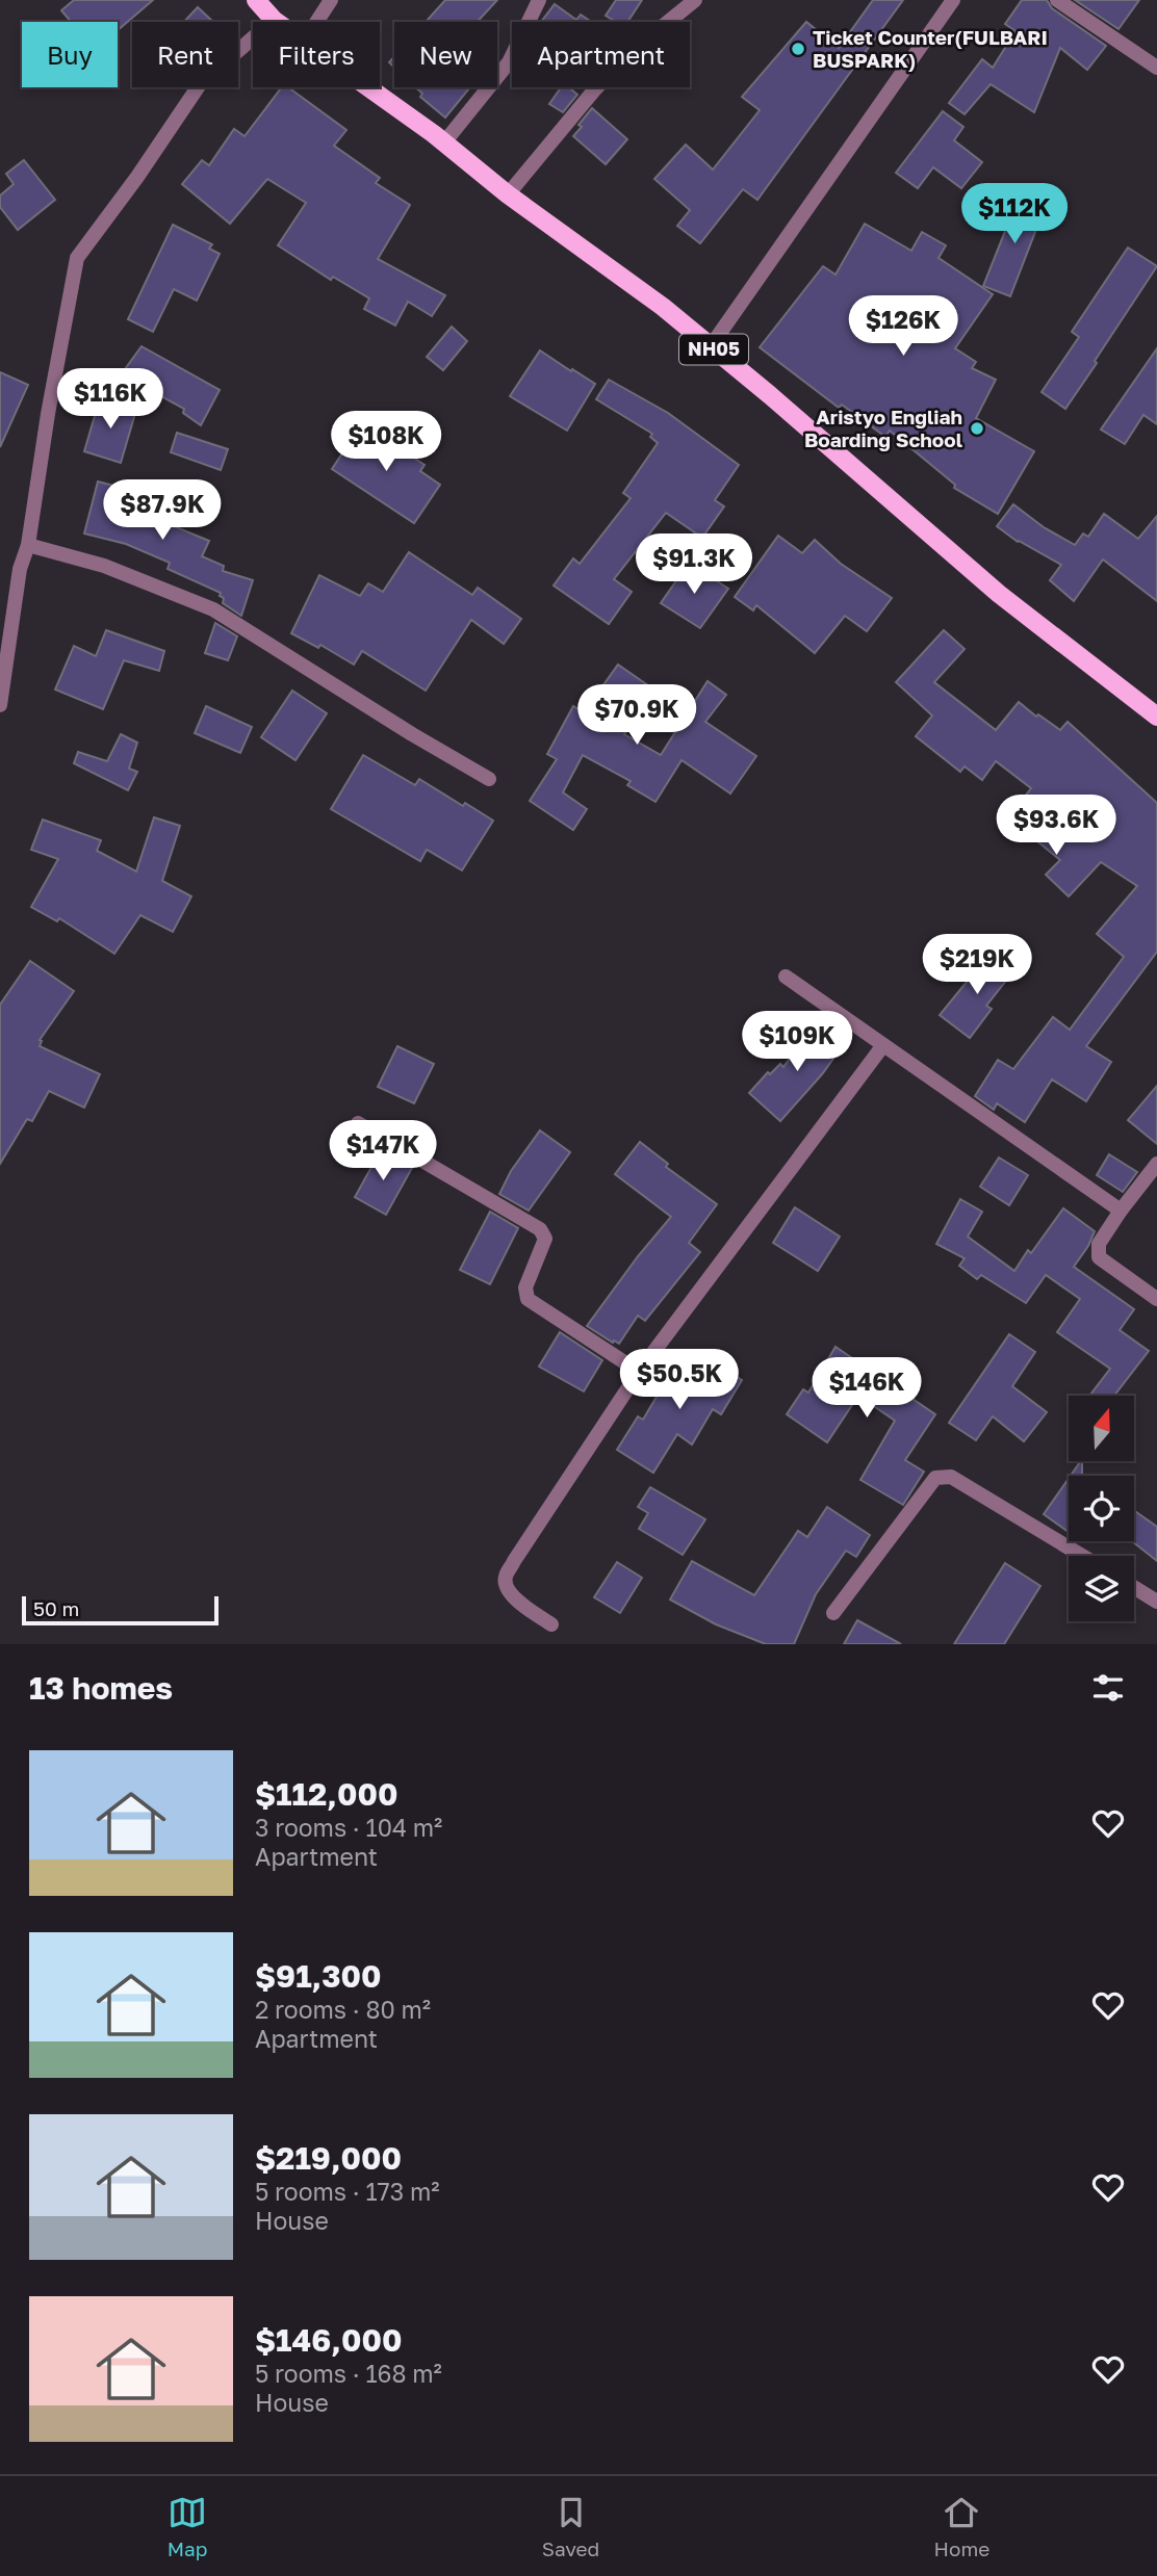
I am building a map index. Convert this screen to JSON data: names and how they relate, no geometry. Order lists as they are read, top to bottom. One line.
{"streets":{"main road":["NH05"]},"places":["Ticket Counter(FULBARI BUSPARK)","Aristyo Engliah Boarding School"],"scale_bar":"50 m","north":"top","page":{"chip":["Buy","Rent","Filters","New","Apartment"],"price":["$112K","$126K","$116K","$108K","$87.9K","$91.3K","$70.9K","$93.6K","$219K","$109K","$147K","$50.5K","$146K"],"scale":"50 m","heading":"13 homes","list":[{"name":"$112,000","note":"3 rooms · 104 m² · Apartment"},{"name":"$91,300","note":"2 rooms · 80 m² · Apartment"},{"name":"$219,000","note":"5 rooms · 173 m² · House"},{"name":"$146,000","note":"5 rooms · 168 m² · House"}],"tabs":["Map","Saved","Home"]}}
